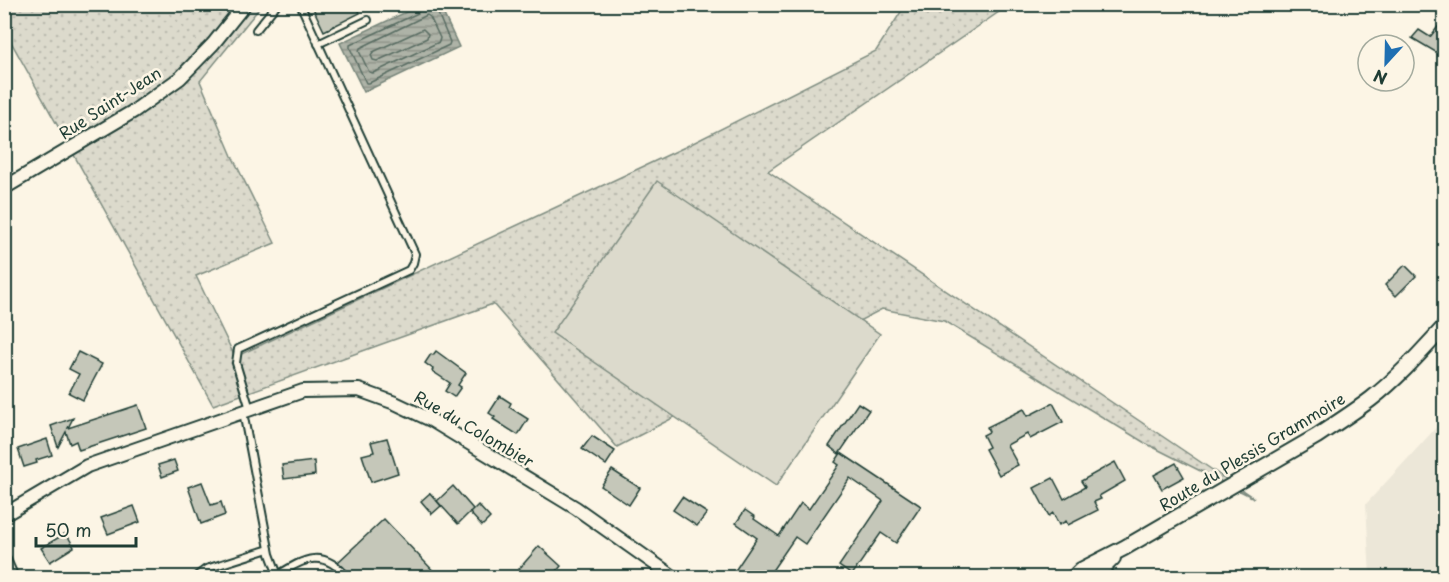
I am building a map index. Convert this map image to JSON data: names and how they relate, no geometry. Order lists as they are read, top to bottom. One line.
{"streets":{"street":["Rue Saint-Jean","Rue du Colombier","Route du Plessis Grammoire"]},"scale_bar":"50 m","north":"bottom"}
